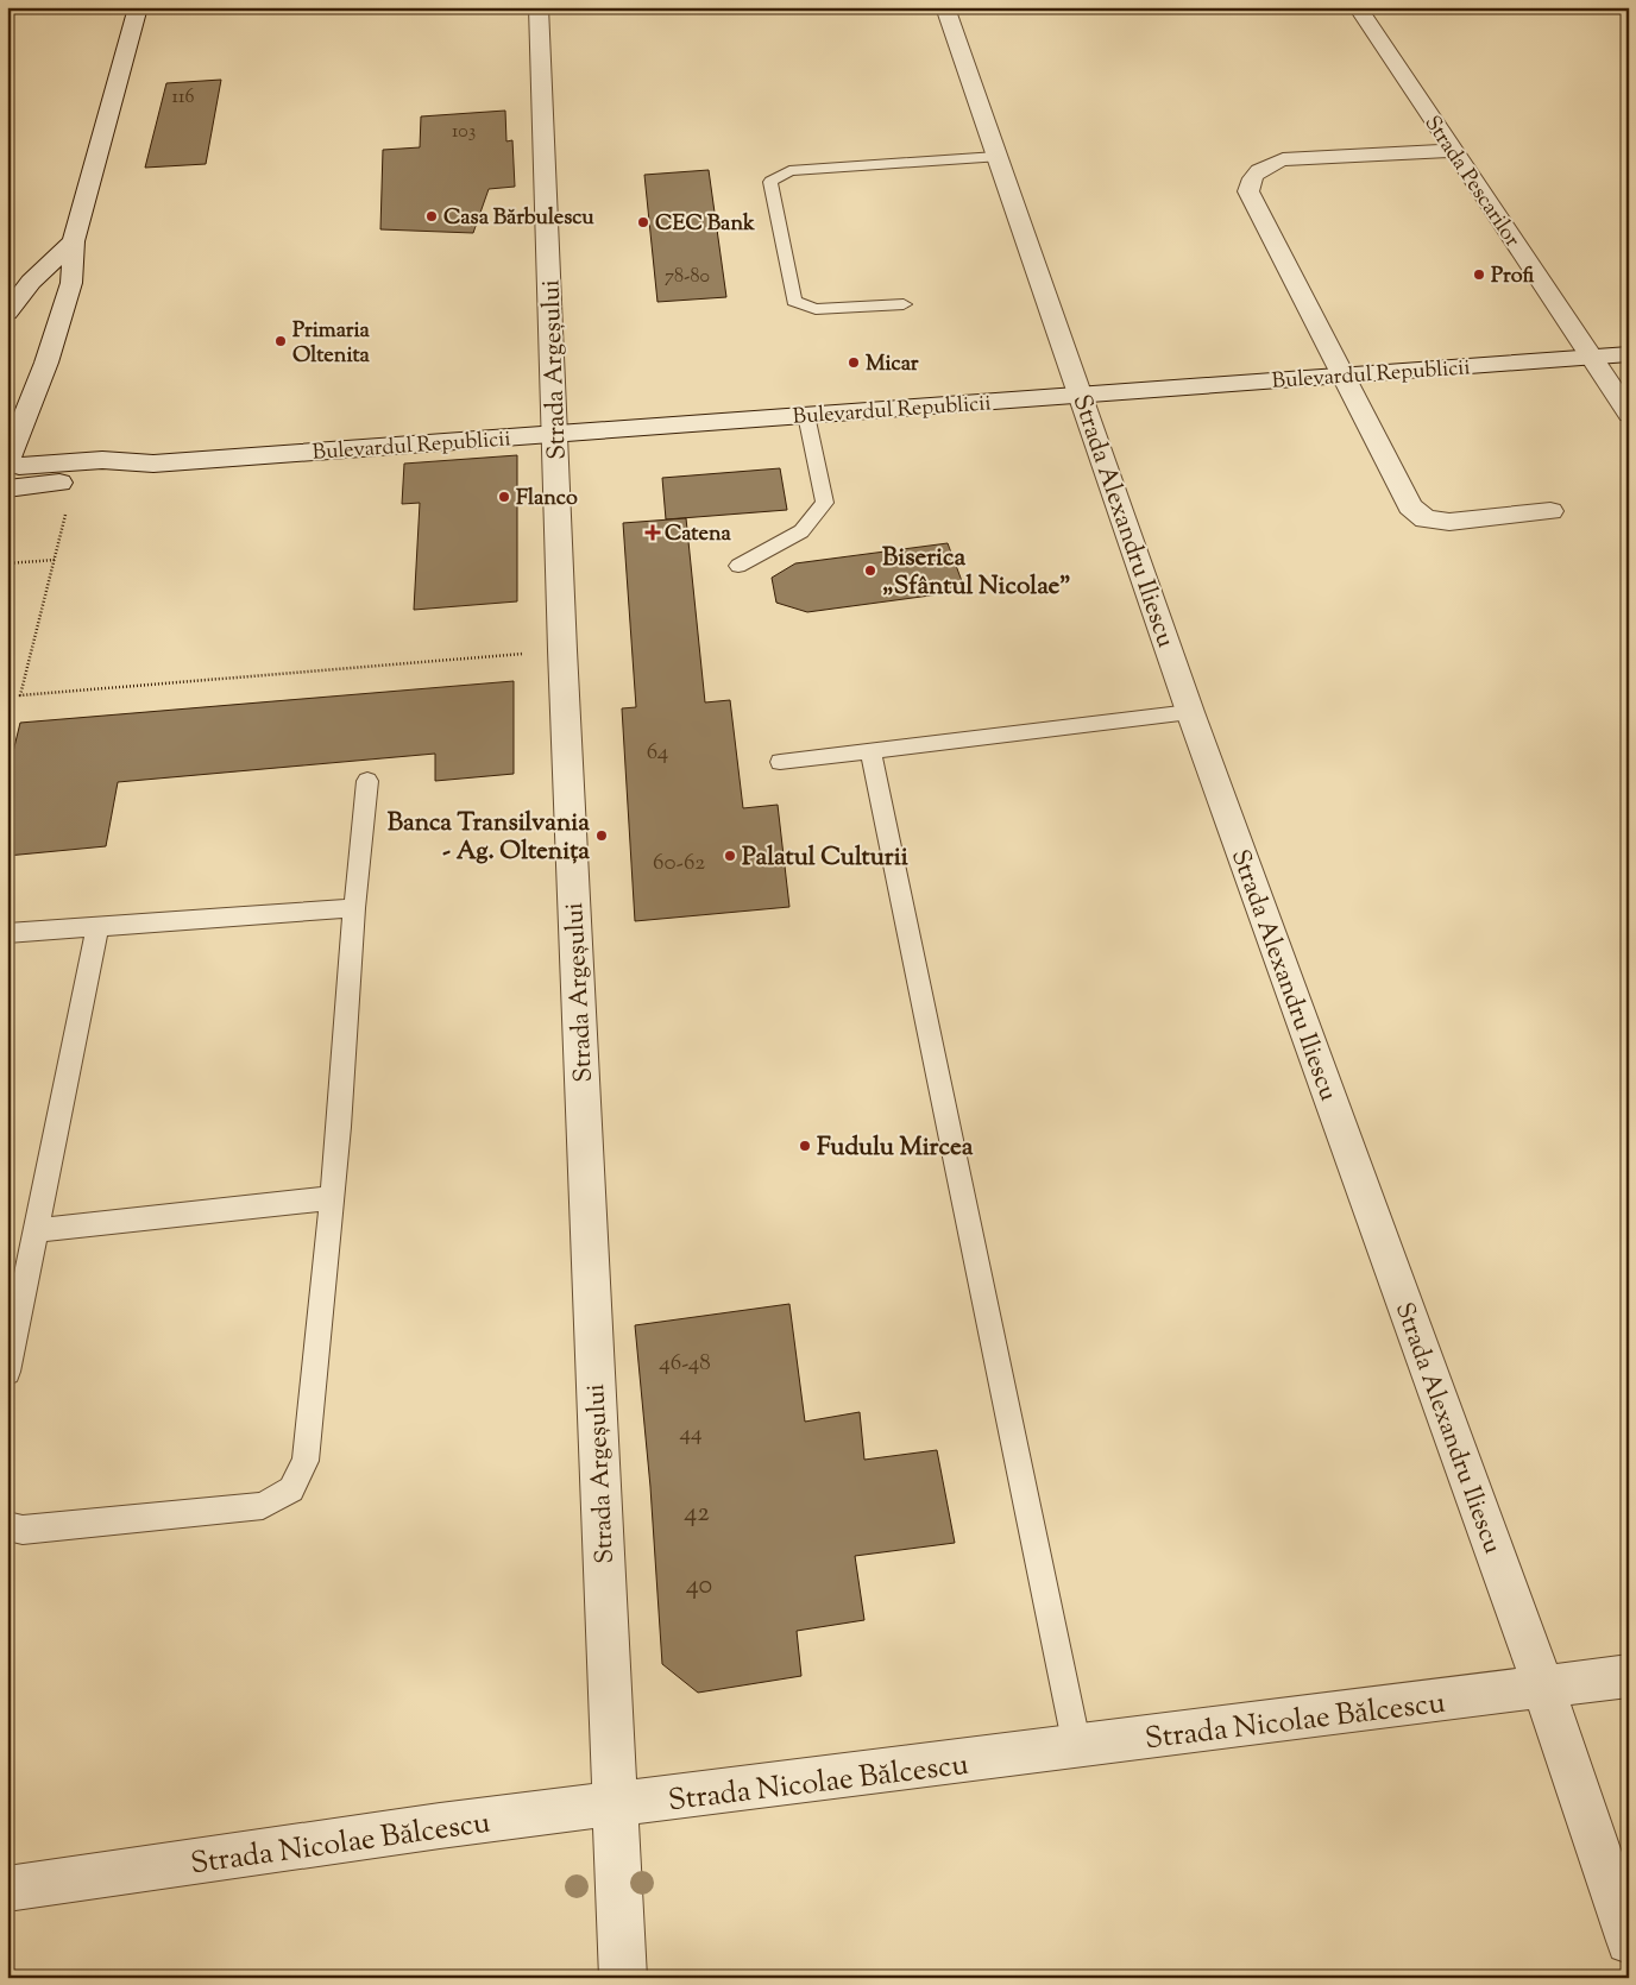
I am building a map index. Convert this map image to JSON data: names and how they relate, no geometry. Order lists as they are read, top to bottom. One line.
{"streets":{"street":["Strada Pescarilor","Strada Argeșului","Bulevardul Republicii","Strada Alexandru Iliescu","Strada Nicolae Bălcescu"]},"crossings":[["Strada Pescarilor","Bulevardul Republicii"],["Strada Argeșului","Bulevardul Republicii"],["Strada Argeșului","Strada Nicolae Bălcescu"],["Bulevardul Republicii","Strada Alexandru Iliescu"],["Strada Alexandru Iliescu","Strada Nicolae Bălcescu"]],"places":{"other":["Casa Bărbulescu","CEC Bank","Profi","Primaria Oltenita","Micar","Flanco","Biserica „Sfântul Nicolae\"","Banca Transilvania - Ag. Oltenița","Palatul Culturii","Fudulu Mircea"],"health":["Catena"]},"house_numbers":["116","103","78-80","64","60-62","46-48","44","42","40"]}
